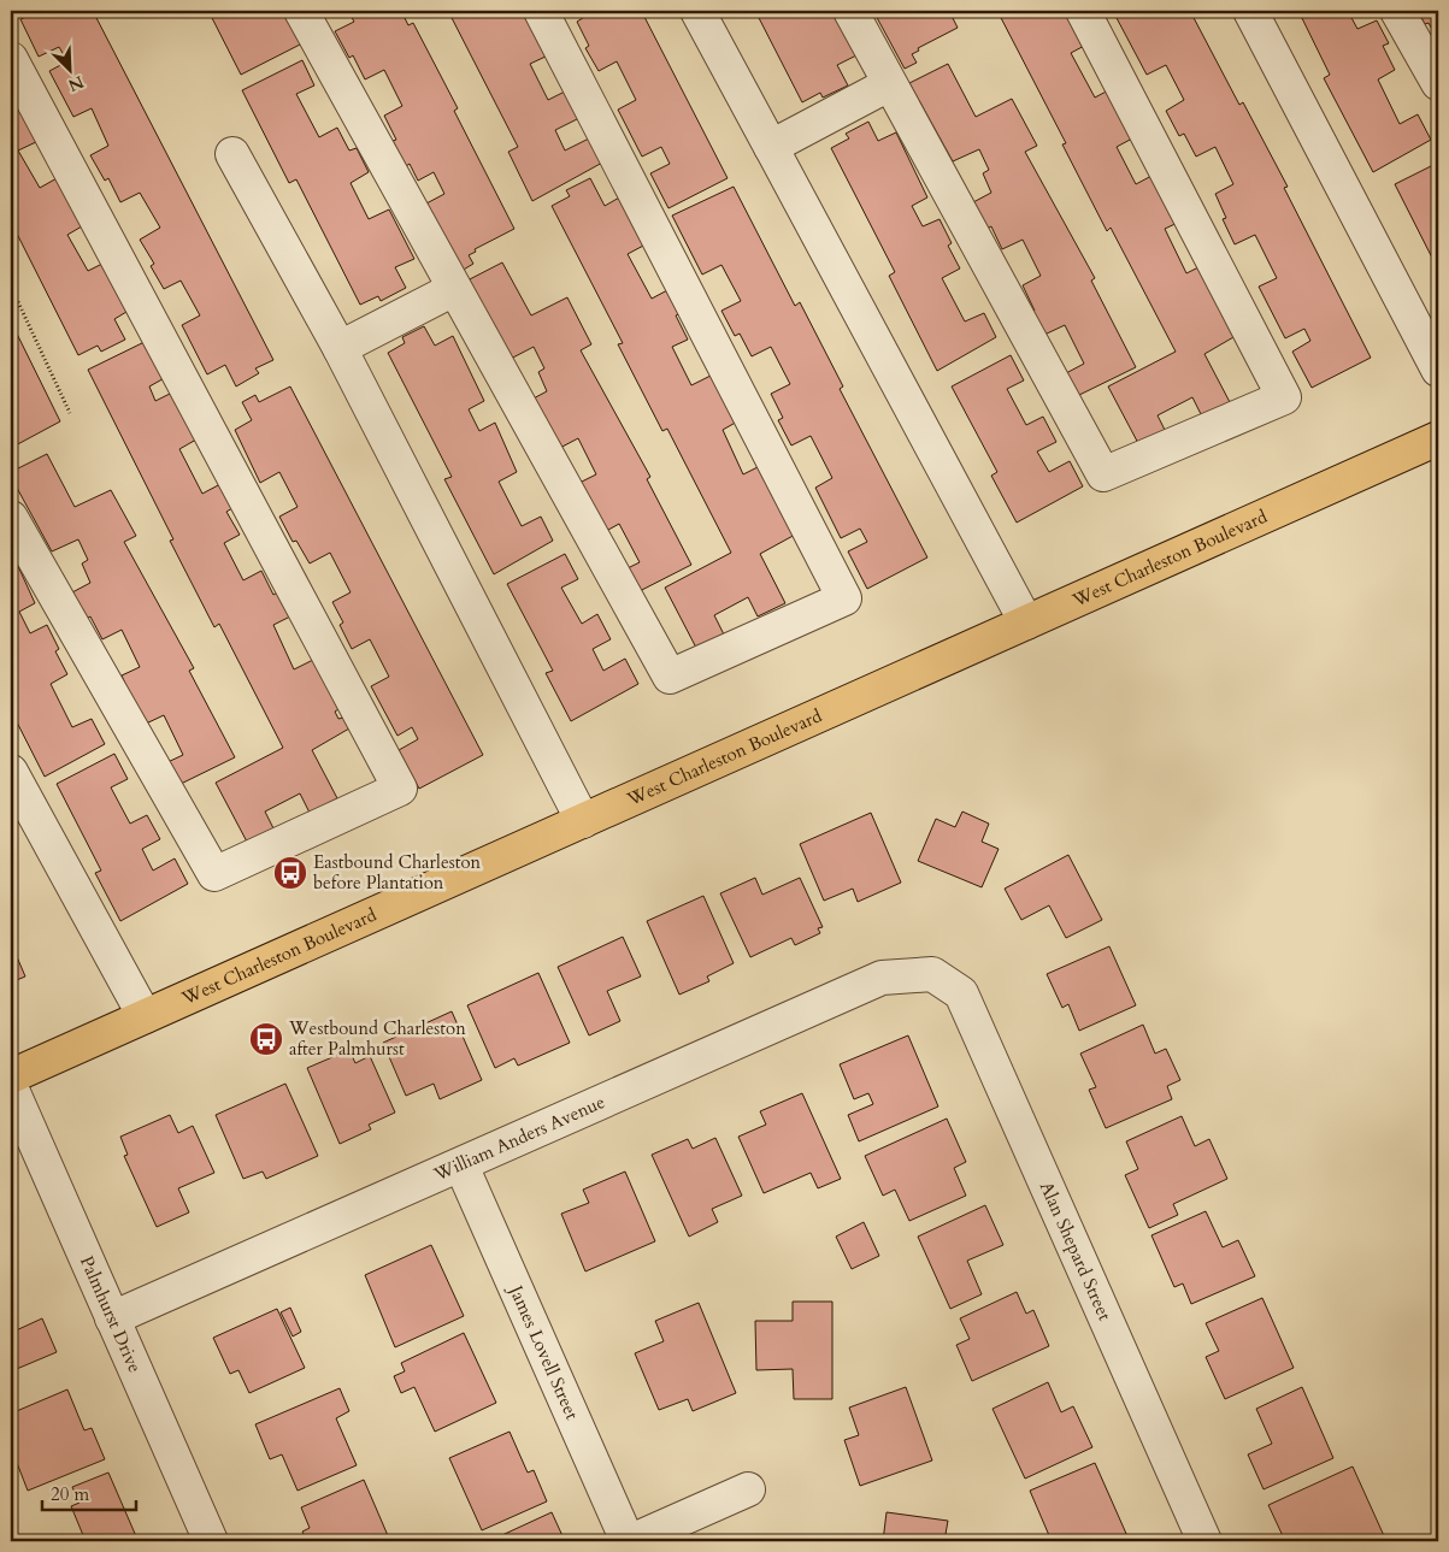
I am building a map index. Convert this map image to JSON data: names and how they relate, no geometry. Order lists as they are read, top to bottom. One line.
{"streets":{"main road":["West Charleston Boulevard"],"street":["William Anders Avenue","Alan Shepard Street","Palmhurst Drive","James Lovell Street"]},"crossings":[["William Anders Avenue","Alan Shepard Street"],["William Anders Avenue","Palmhurst Drive"],["William Anders Avenue","James Lovell Street"]],"places":{"bus stop":["Eastbound Charleston before Plantation","Westbound Charleston after Palmhurst"]},"scale_bar":"20 m","north":"bottom right"}
